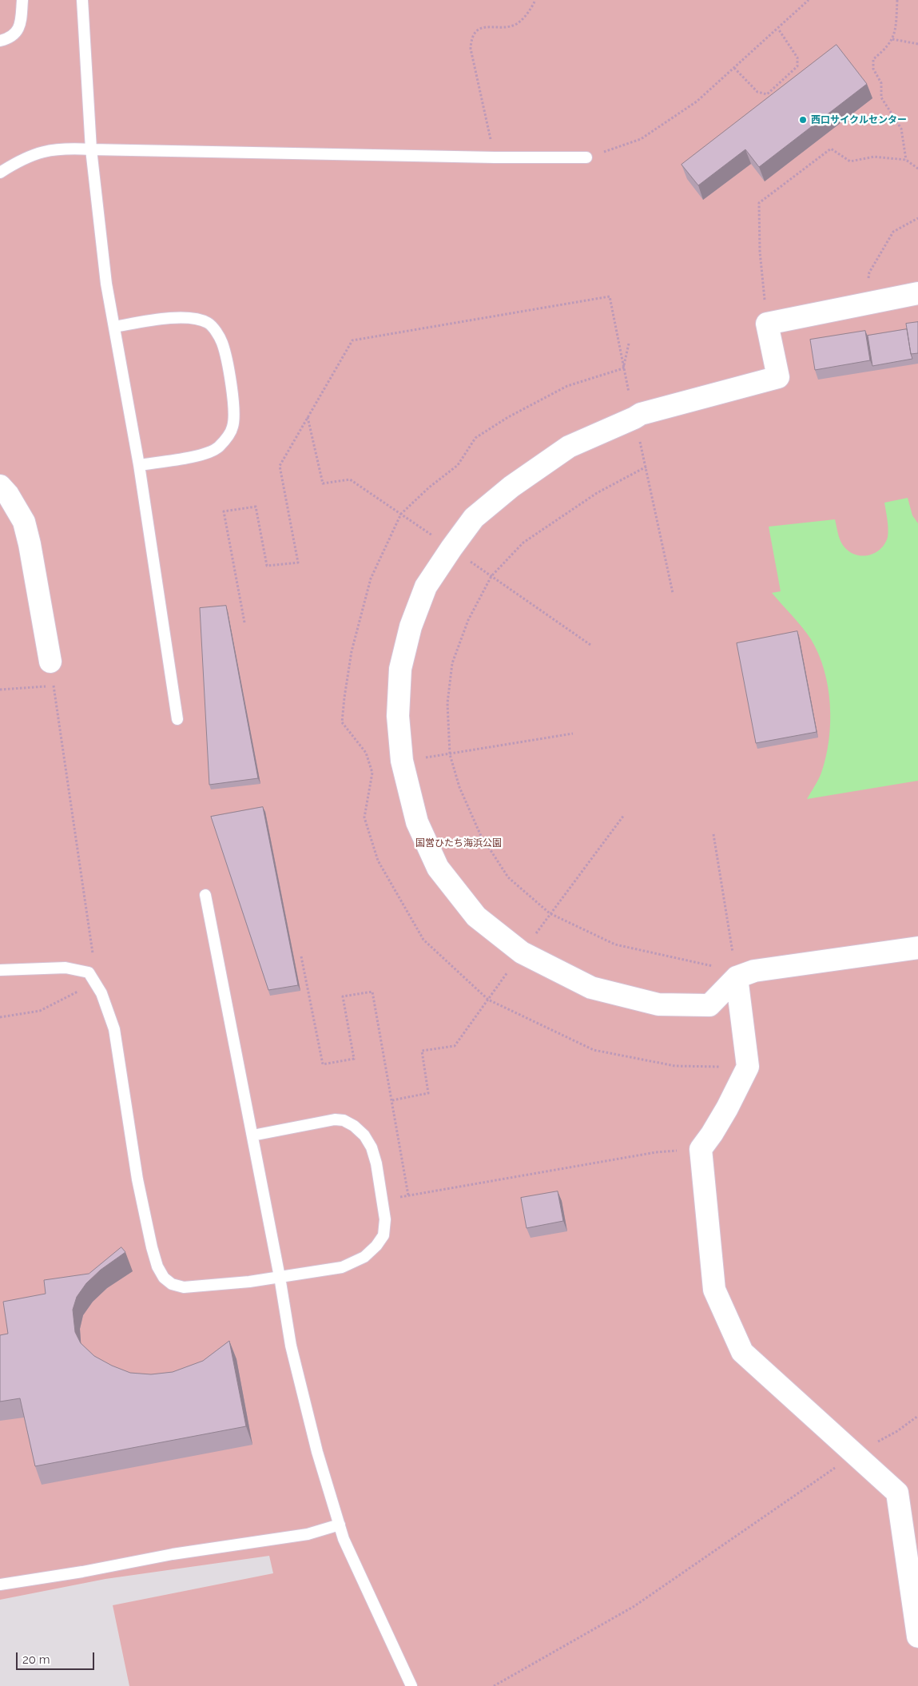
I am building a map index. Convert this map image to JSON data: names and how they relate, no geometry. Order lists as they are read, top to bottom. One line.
{"parks":["国営ひたち海浜公園"],"places":["西口サイクルセンター"],"scale_bar":"20 m"}
